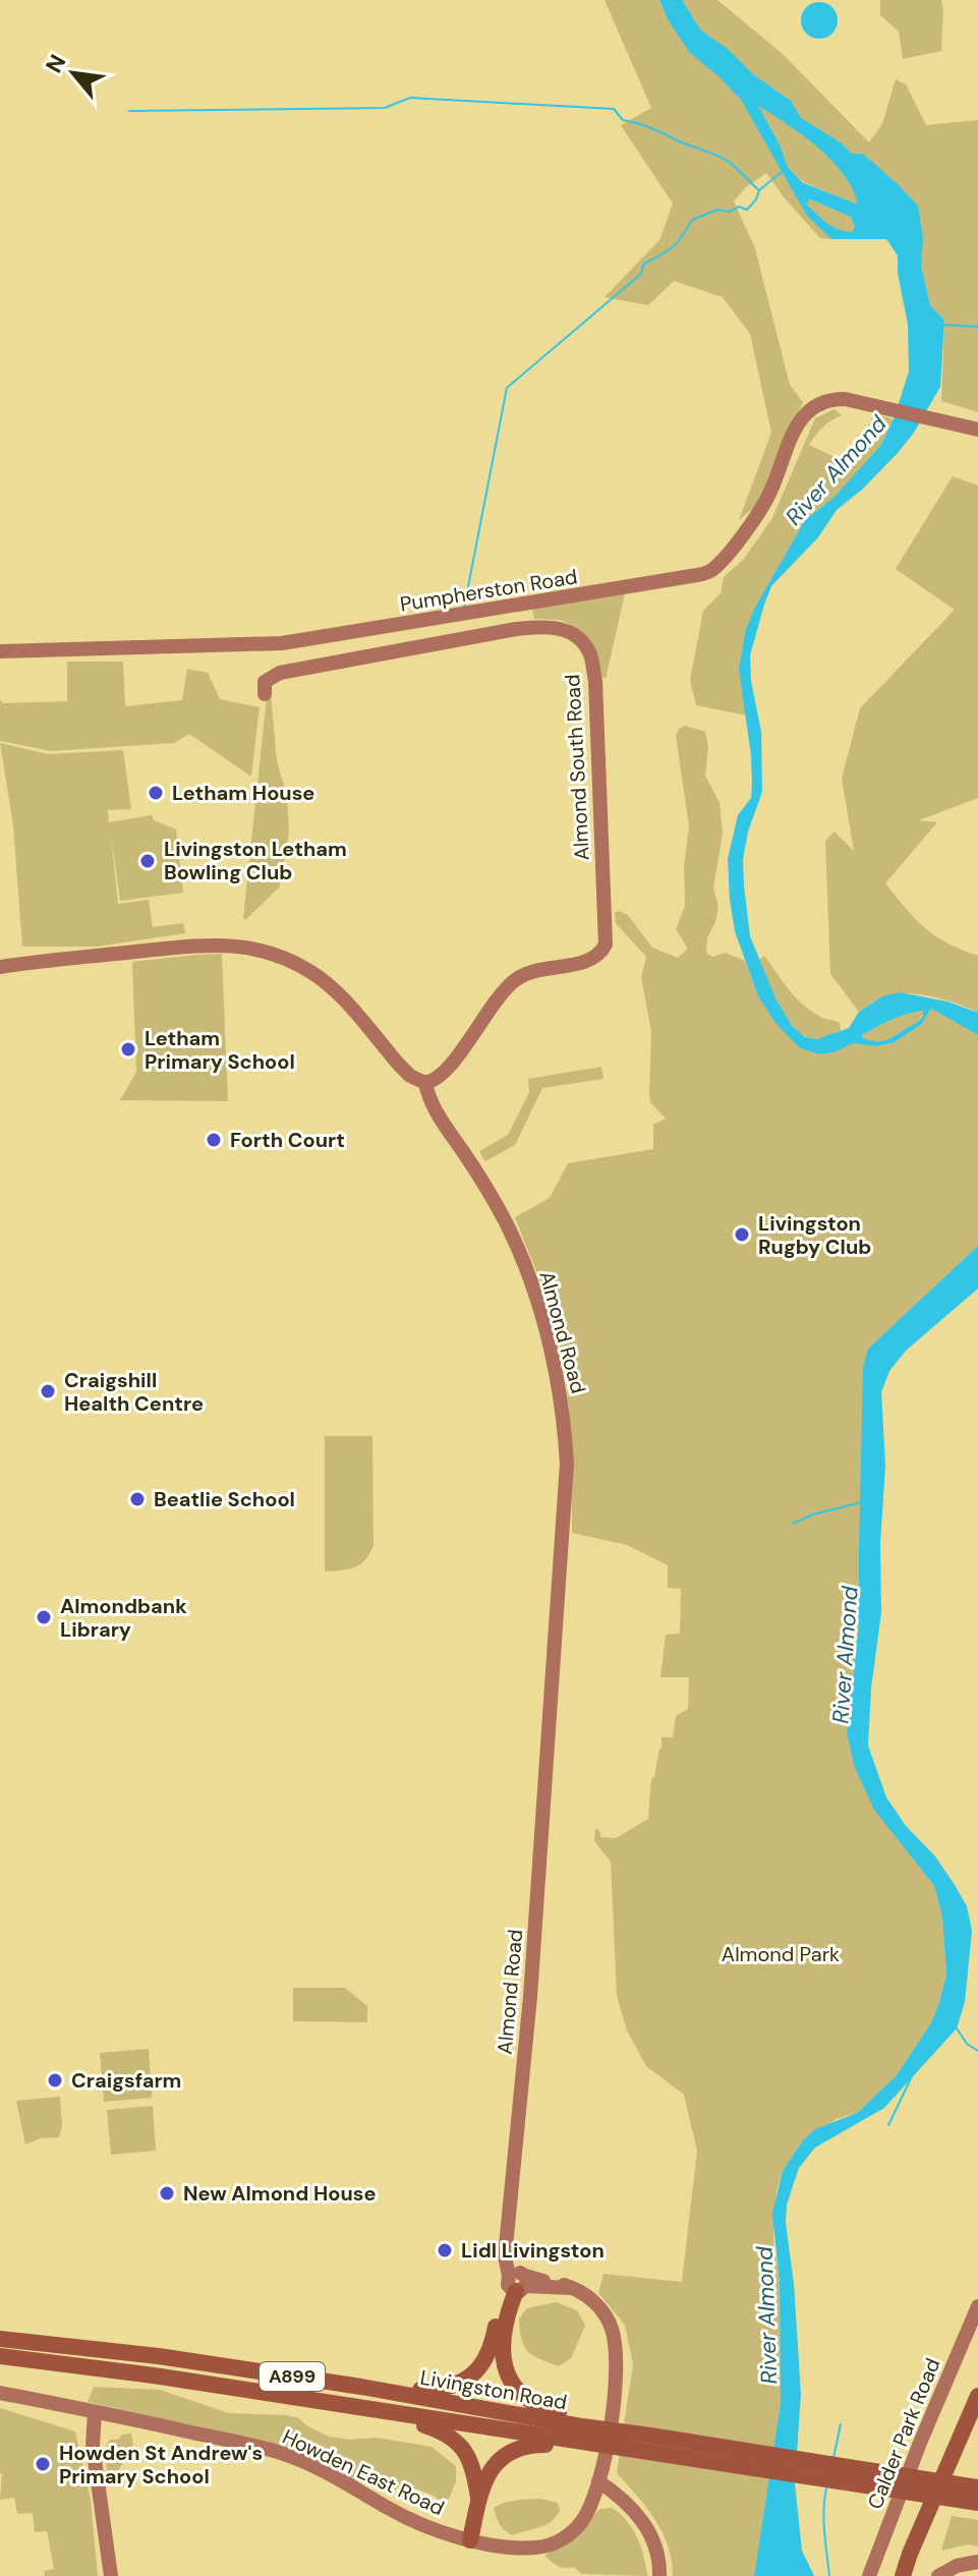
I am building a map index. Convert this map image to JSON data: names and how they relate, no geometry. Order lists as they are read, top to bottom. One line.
{"streets":{"main road":["A899","Livingston Road"],"street":["Pumpherston Road","Almond South Road","Almond Road","Calder Park Road","Howden East Road"]},"crossings":[["Almond South Road","Almond Road"],["A899","Livingston Road"]],"water":["River Almond"],"parks":["Almond Park"],"places":["Letham House","Livingston Letham Bowling Club","Letham Primary School","Forth Court","Livingston Rugby Club","Craigshill Health Centre","Beatlie School","Almondbank Library","Craigsfarm","New Almond House","Lidl Livingston","Howden St Andrew's Primary School"],"north":"top left"}
